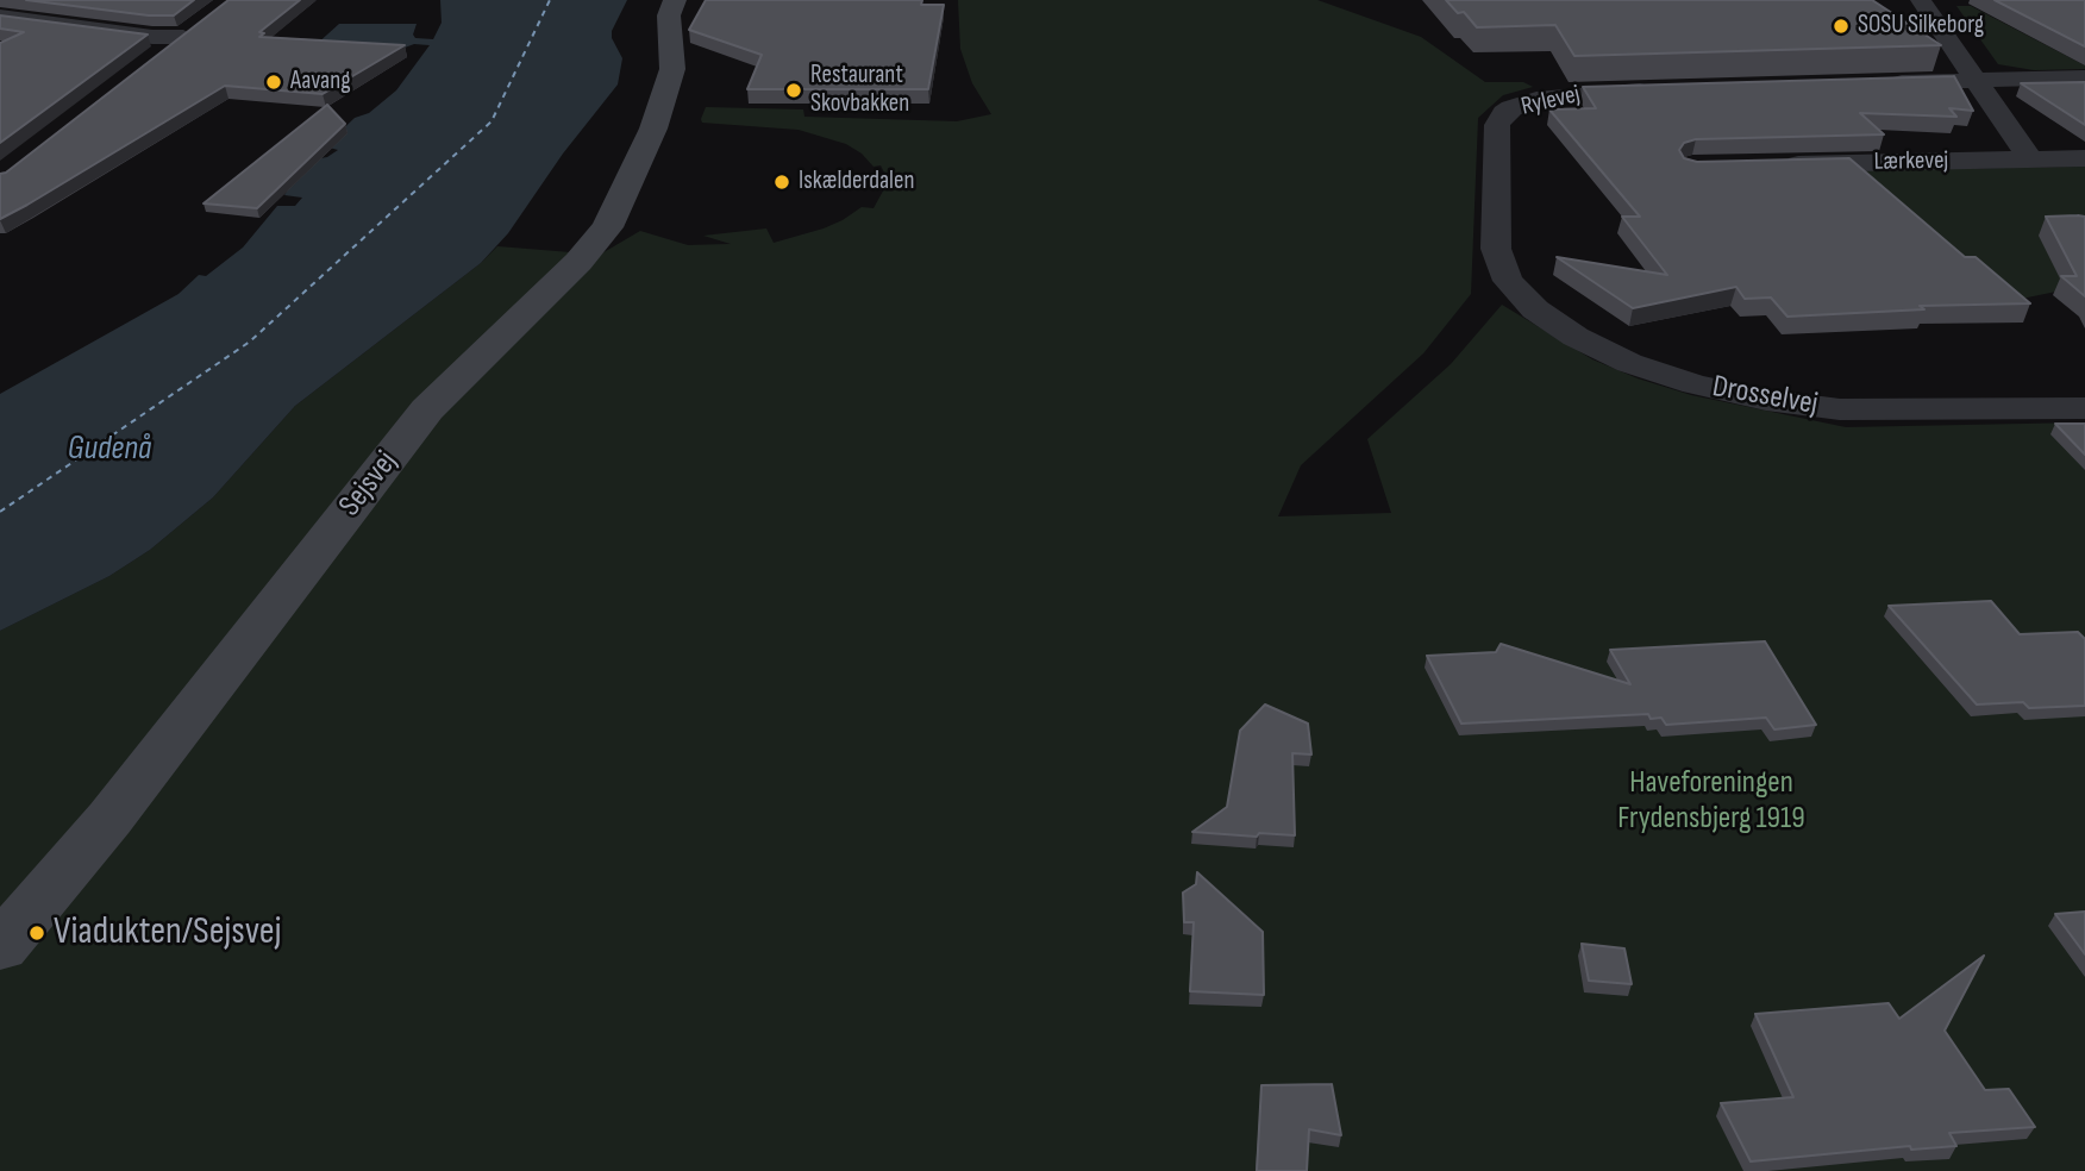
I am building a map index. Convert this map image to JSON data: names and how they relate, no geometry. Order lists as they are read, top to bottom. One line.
{"streets":{"street":["Rylevej","Lærkevej","Drosselvej","Sejsvej"]},"crossings":[["Rylevej","Drosselvej"]],"water":["Gudenå"],"parks":["Haveforeningen Frydensbjerg 1919"],"places":["SOSU Silkeborg","Aavang","Restaurant Skovbakken","Iskælderdalen","Viadukten/Sejsvej"]}
